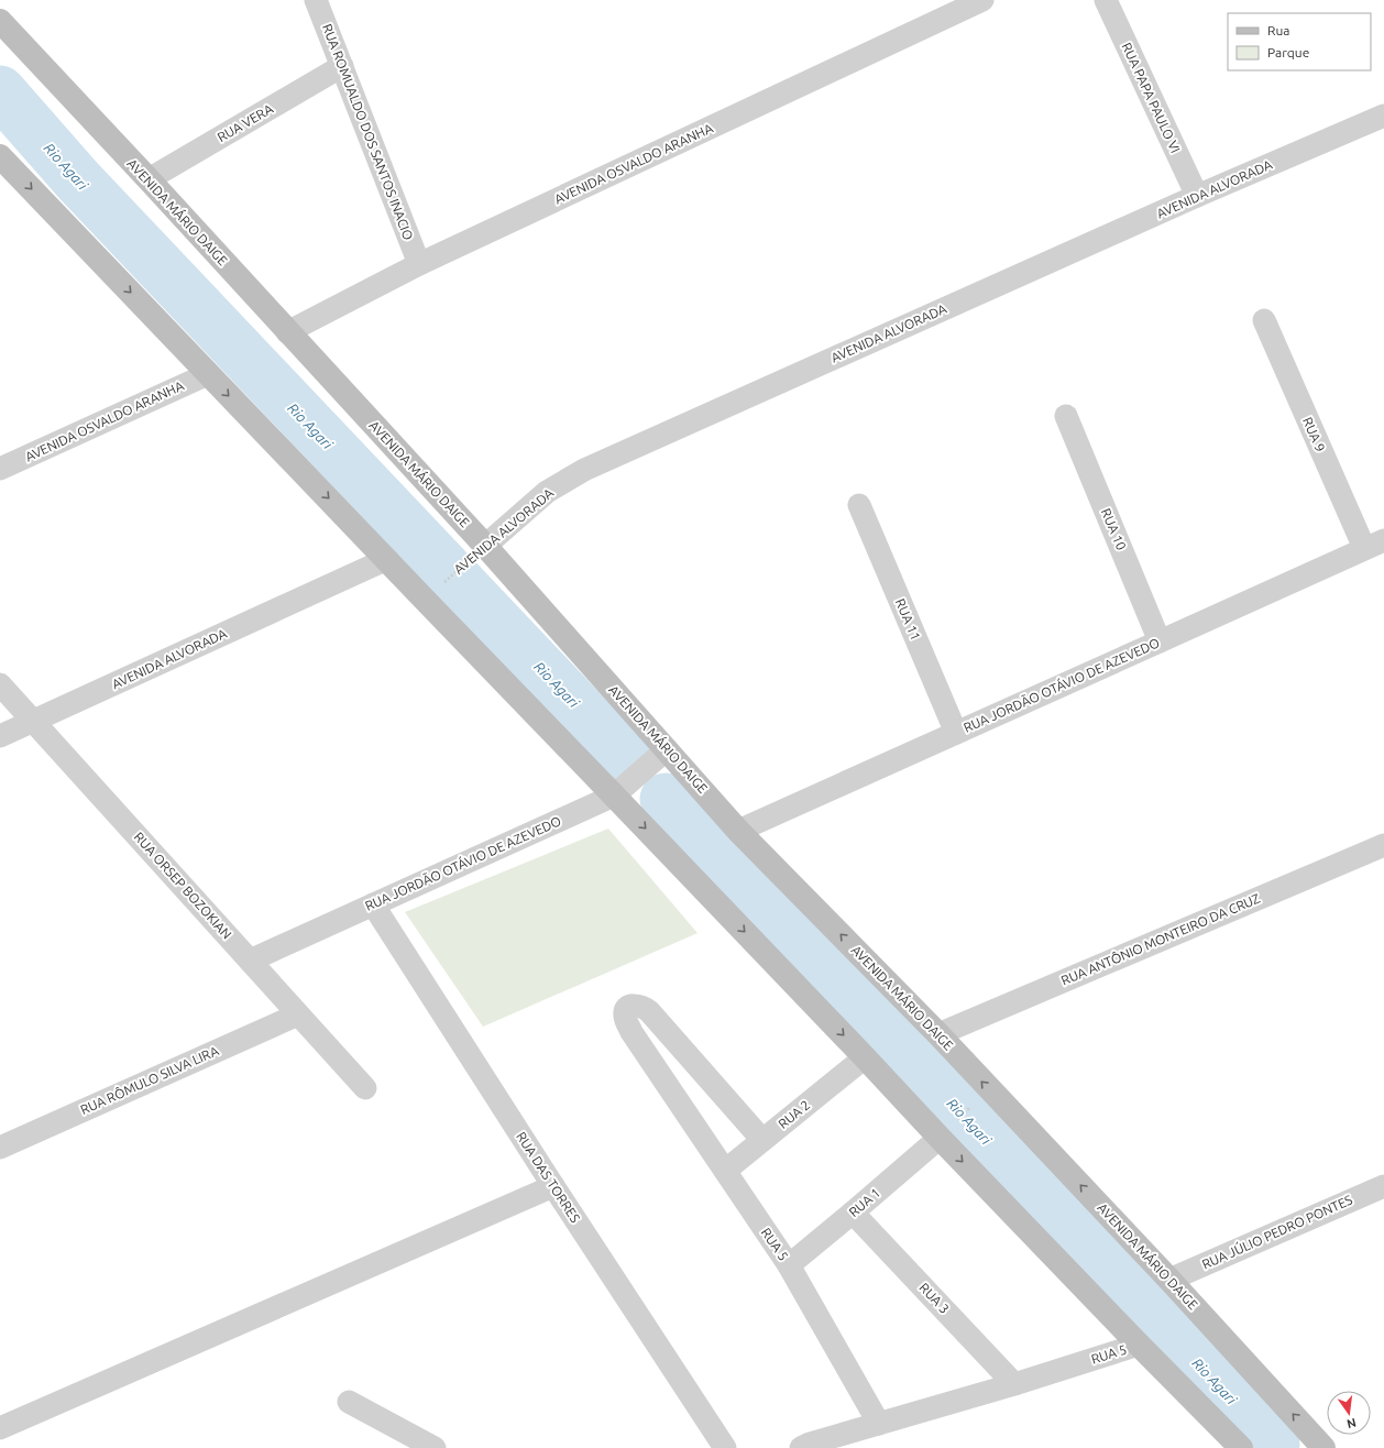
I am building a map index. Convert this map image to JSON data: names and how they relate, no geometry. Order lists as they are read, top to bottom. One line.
{"streets":{"street":["RUA PAPA PAULO VI","RUA VERA","RUA ROMUALDO DOS SANTOS INACIO","AVENIDA OSVALDO ARANHA","AVENIDA ALVORADA","AVENIDA MÁRIO DAIGE","RUA 9","RUA 10","RUA 11","RUA JORDÃO OTÁVIO DE AZEVEDO","RUA ORSEP BOZOKIAN","RUA ANTÔNIO MONTEIRO DA CRUZ","RUA RÔMULO SILVA LIRA","RUA 2","RUA DAS TORRES","RUA 1","RUA JÚLIO PEDRO PONTES","RUA 5","RUA 3"]},"crossings":[["RUA PAPA PAULO VI","AVENIDA ALVORADA"],["RUA VERA","RUA ROMUALDO DOS SANTOS INACIO"],["RUA VERA","AVENIDA MÁRIO DAIGE"],["RUA ROMUALDO DOS SANTOS INACIO","AVENIDA OSVALDO ARANHA"],["AVENIDA OSVALDO ARANHA","AVENIDA MÁRIO DAIGE"],["AVENIDA ALVORADA","AVENIDA MÁRIO DAIGE"],["AVENIDA ALVORADA","RUA ORSEP BOZOKIAN"],["AVENIDA MÁRIO DAIGE","RUA JORDÃO OTÁVIO DE AZEVEDO"],["AVENIDA MÁRIO DAIGE","RUA ANTÔNIO MONTEIRO DA CRUZ"],["AVENIDA MÁRIO DAIGE","RUA JÚLIO PEDRO PONTES"],["RUA 9","RUA JORDÃO OTÁVIO DE AZEVEDO"],["RUA 10","RUA JORDÃO OTÁVIO DE AZEVEDO"],["RUA 11","RUA JORDÃO OTÁVIO DE AZEVEDO"],["RUA JORDÃO OTÁVIO DE AZEVEDO","RUA ORSEP BOZOKIAN"],["RUA JORDÃO OTÁVIO DE AZEVEDO","RUA DAS TORRES"],["RUA ORSEP BOZOKIAN","RUA RÔMULO SILVA LIRA"],["RUA 2","RUA 5"],["RUA 1","RUA 5"],["RUA 1","RUA 3"],["RUA 5","RUA 3"]],"water":["Rio Agari"],"legend":["Rua","Parque"],"north":"bottom"}
